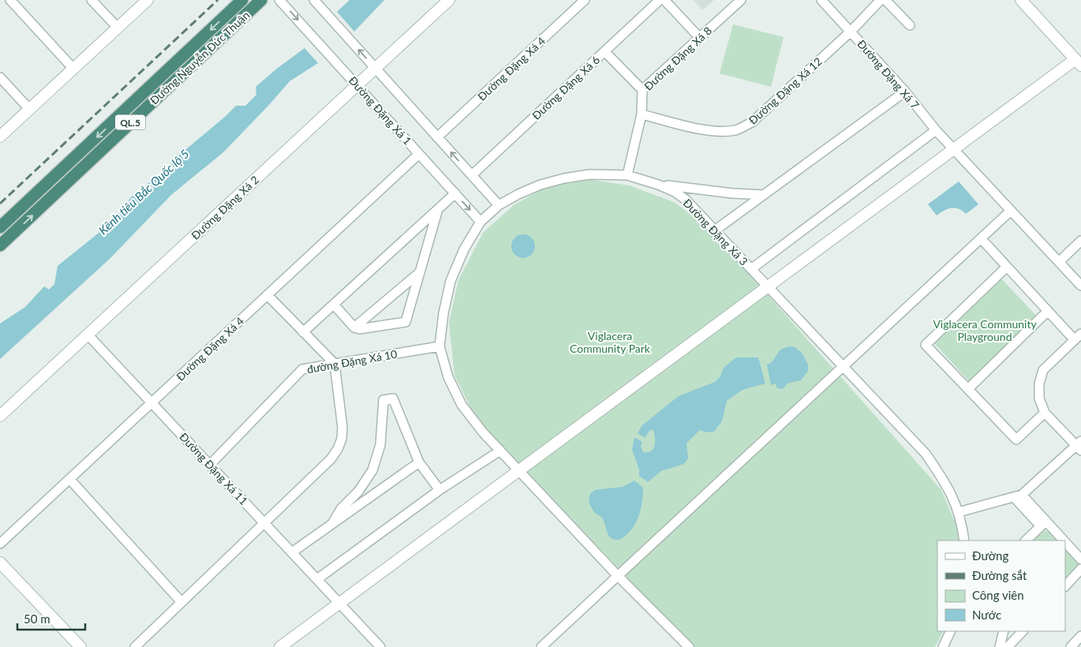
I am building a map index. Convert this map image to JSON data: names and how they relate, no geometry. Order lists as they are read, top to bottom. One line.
{"streets":{"highway":["Đường Nguyễn Đức Thuận","QL.5"],"street":["Đường Đặng Xá 8","Đường Đặng Xá 4","Đường Đặng Xá 7","Đường Đặng Xá 6","Đường Đặng Xá 12","Đường Đặng Xá 1","Đường Đặng Xá 2","Đường Đặng Xá 3","đường Đặng Xá 10","Đường Đặng Xá 11"]},"crossings":[["Đường Đặng Xá 8","Đường Đặng Xá 12"],["Đường Đặng Xá 8","Đường Đặng Xá 3"],["Đường Đặng Xá 4","Đường Đặng Xá 1"],["Đường Đặng Xá 4","Đường Đặng Xá 11"],["Đường Đặng Xá 7","Đường Đặng Xá 12"],["Đường Đặng Xá 1","Đường Đặng Xá 2"],["Đường Đặng Xá 1","Đường Đặng Xá 3"],["Đường Đặng Xá 2","Đường Đặng Xá 11"],["Đường Đặng Xá 3","đường Đặng Xá 10"],["đường Đặng Xá 10","Đường Đặng Xá 11"]],"water":["Kênh tiêu Bắc Quốc lộ 5"],"parks":["Viglacera Community Playground","Viglacera Community Park"],"legend":["Đường","Đường sắt","Công viên","Nước"],"scale_bar":"50 m"}
